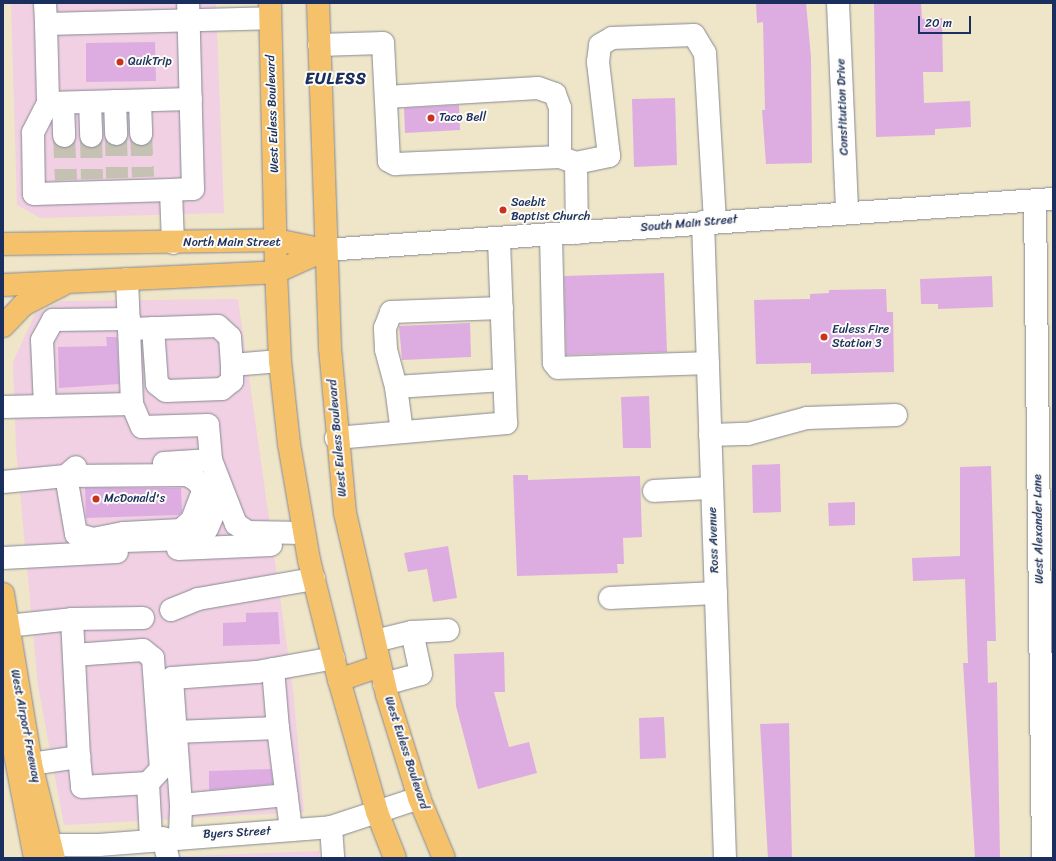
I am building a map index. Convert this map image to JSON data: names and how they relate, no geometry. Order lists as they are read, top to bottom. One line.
{"streets":{"main road":["West Euless Boulevard","North Main Street","West Airport Freeway"],"street":["Constitution Drive","South Main Street","West Alexander Lane","Ross Avenue","Byers Street"]},"crossings":[["Constitution Drive","South Main Street"],["West Euless Boulevard","South Main Street"],["West Euless Boulevard","North Main Street"],["West Euless Boulevard","Byers Street"],["South Main Street","North Main Street"],["South Main Street","West Alexander Lane"],["South Main Street","Ross Avenue"],["West Airport Freeway","Byers Street"]],"districts":["EULESS"],"places":["QuikTrip","Taco Bell","Saebit Baptist Church","Euless Fire Station 3","McDonald's"],"scale_bar":"20 m"}
